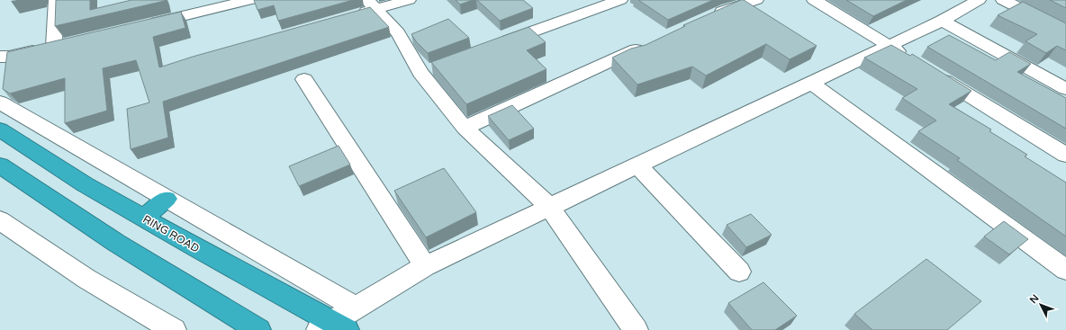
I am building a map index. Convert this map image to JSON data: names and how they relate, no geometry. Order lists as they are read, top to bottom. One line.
{"streets":{"highway":["RING ROAD"]},"north":"top left"}
